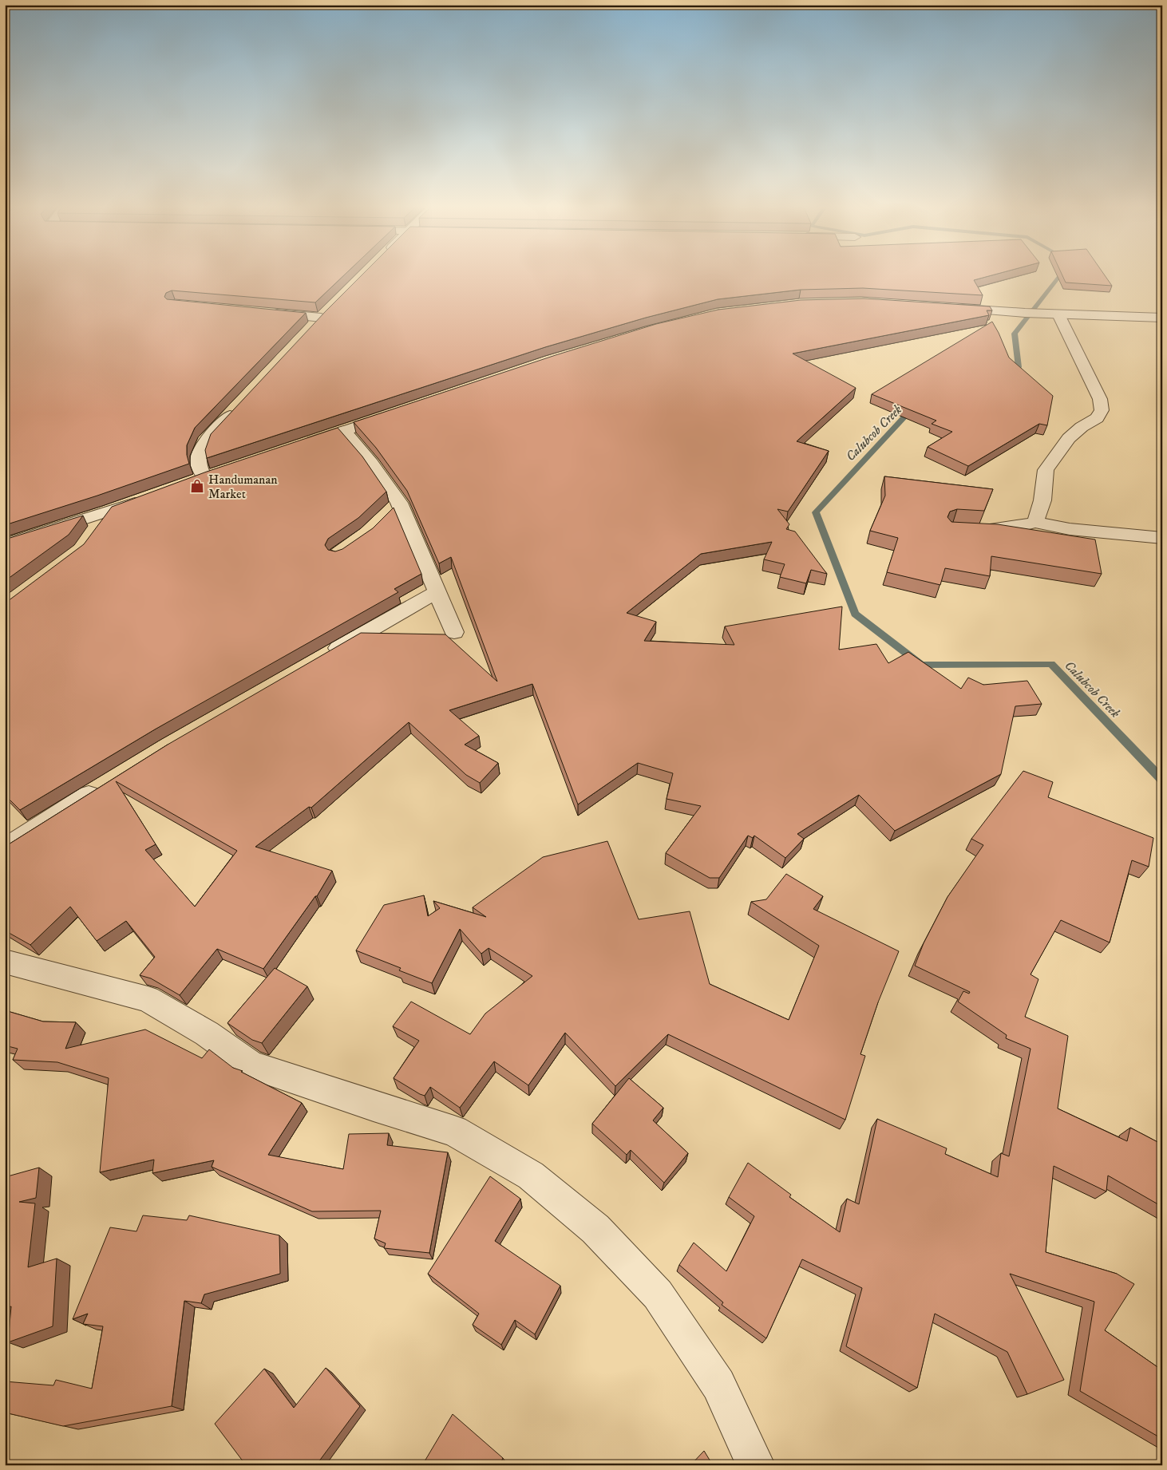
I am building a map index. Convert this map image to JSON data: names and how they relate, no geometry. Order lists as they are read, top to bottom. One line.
{"water":["Calubcob Creek"],"places":{"shop":["Handumanan Market"]}}
